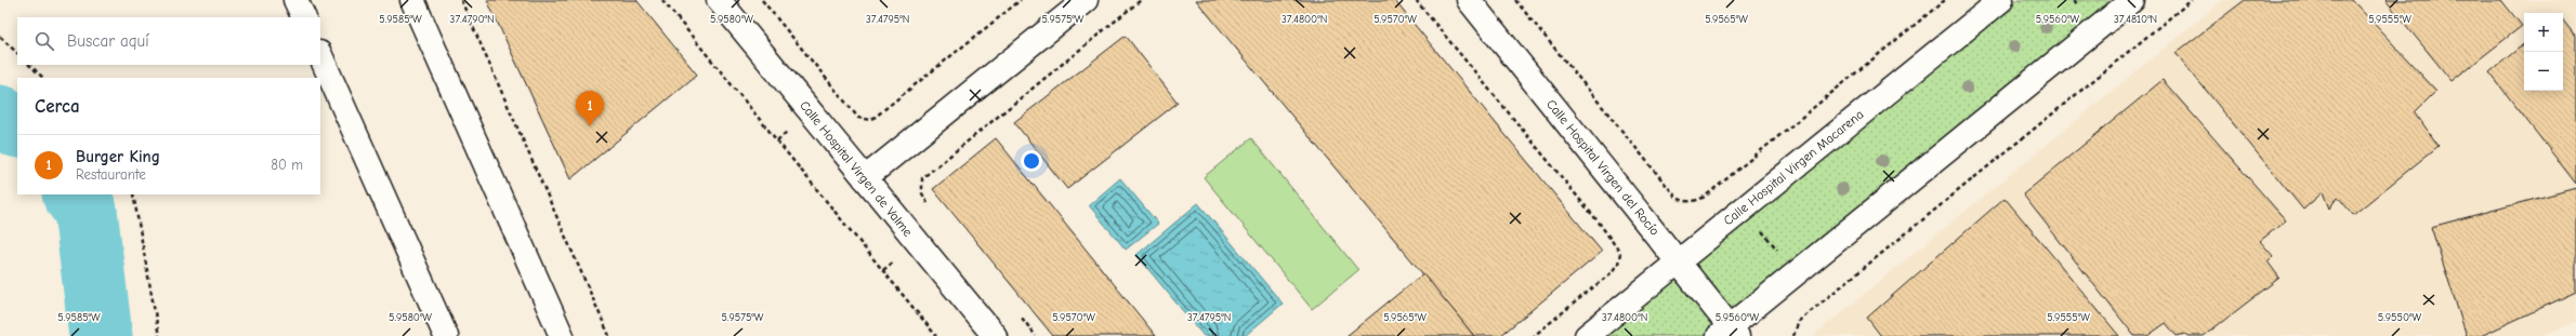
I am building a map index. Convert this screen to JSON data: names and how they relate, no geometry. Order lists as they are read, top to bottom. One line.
{"streets":{"street":["Calle Hospital Virgen del Rocío","Calle Hospital Virgen Macarena","Calle Hospital Virgen de Valme"]},"crossings":[["Calle Hospital Virgen del Rocío","Calle Hospital Virgen Macarena"]],"page":{"map_buttons":["+","−"],"search":"Buscar aquí","heading":"Cerca","pins":"1","list":[{"mark":"1","name":"Burger King","note":"Restaurante","value":"80 m"}]},"coordinates":["5.9585°W","37.4790°N","5.9580°W","37.4795°N","5.9575°W","37.4800°N","5.9570°W","5.9565°W","5.9560°W","37.4810°N","5.9555°W","5.9550°W"]}
